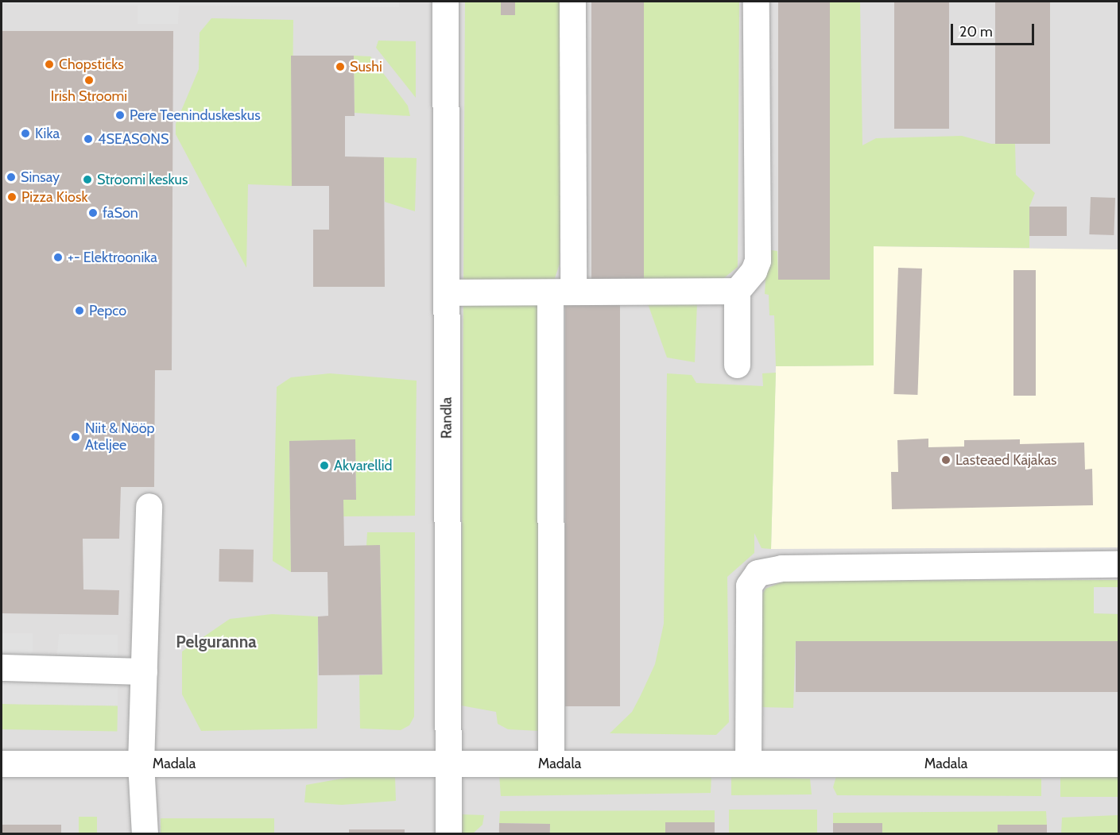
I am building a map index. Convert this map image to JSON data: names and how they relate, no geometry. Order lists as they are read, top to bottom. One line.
{"streets":{"street":["Randla","Madala"]},"crossings":[["Randla","Madala"]],"districts":["Pelguranna"],"places":["Chopsticks","Sushi","Irish Stroomi","Pere Teeninduskeskus","Kika","4SEASONS","Sinsay","Stroomi keskus","Pizza Kiosk","faSon","+- Elektroonika","Pepco","Niit & Nööp Ateljee","Lasteaed Kajakas","Akvarellid"],"scale_bar":"20 m"}
